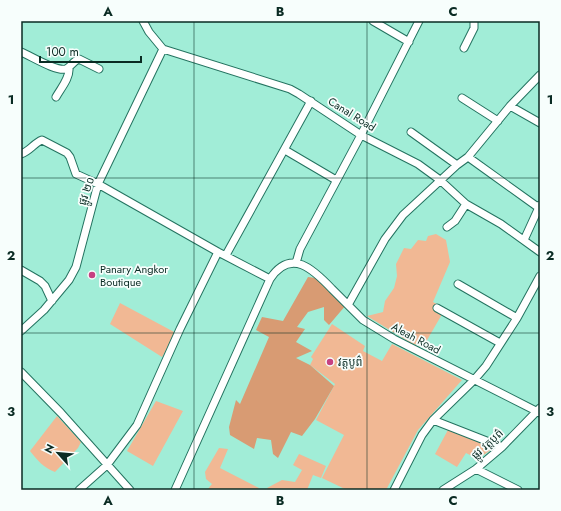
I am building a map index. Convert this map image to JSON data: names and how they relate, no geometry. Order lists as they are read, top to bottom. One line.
{"streets":{"street":["Canal Road","ផ្លូវ ២០","Aleah Road","ផ្លូវ វត្តបូព៌"]},"crossings":[["Canal Road","ផ្លូវ ២០"],["Aleah Road","ផ្លូវ វត្តបូព៌"]],"places":["Panary Angkor Boutique","វត្តបូព៌"],"scale_bar":"100 m","north":"top left","grid":{"columns":["A","B","C"],"rows":["1","2","3"]}}
